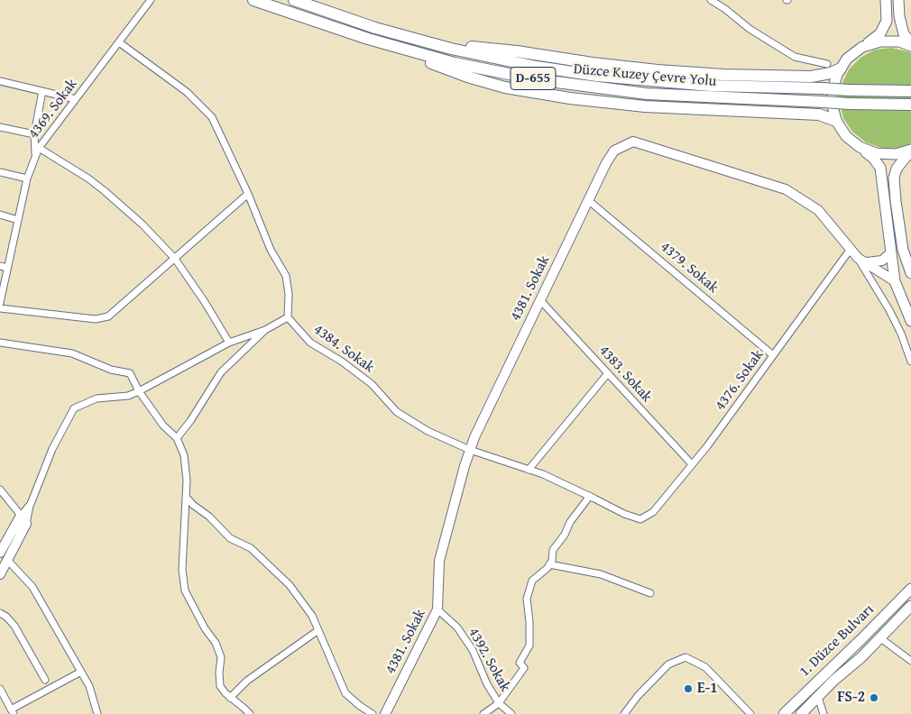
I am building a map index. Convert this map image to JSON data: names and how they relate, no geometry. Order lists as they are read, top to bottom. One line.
{"streets":{"highway":["Düzce Kuzey Çevre Yolu","D-655"],"main road":["1. Düzce Bulvarı"],"street":["4369. Sokak","4379. Sokak","4381. Sokak","4384. Sokak","4383. Sokak","4376. Sokak","4392. Sokak"]},"crossings":[["4379. Sokak","4381. Sokak"],["4379. Sokak","4376. Sokak"],["4381. Sokak","4384. Sokak"],["4381. Sokak","4383. Sokak"],["4381. Sokak","4376. Sokak"],["4381. Sokak","4392. Sokak"],["4384. Sokak","4376. Sokak"],["4383. Sokak","4376. Sokak"]],"places":["E-1","FS-2"]}
